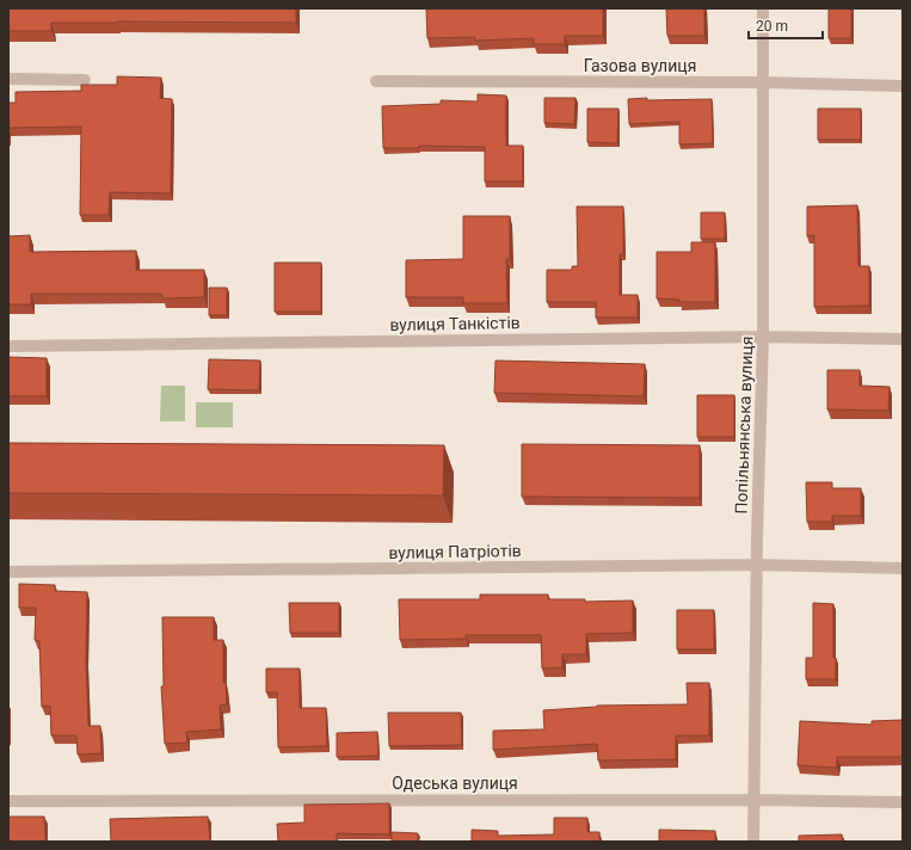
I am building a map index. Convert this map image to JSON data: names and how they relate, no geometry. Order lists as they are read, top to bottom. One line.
{"streets":{"street":["Газова вулиця","вулиця Танкістів","Попільнянська вулиця","вулиця Патріотів","Одеська вулиця"]},"crossings":[["Газова вулиця","Попільнянська вулиця"],["вулиця Танкістів","Попільнянська вулиця"],["Попільнянська вулиця","вулиця Патріотів"],["Попільнянська вулиця","Одеська вулиця"]],"scale_bar":"20 m"}
